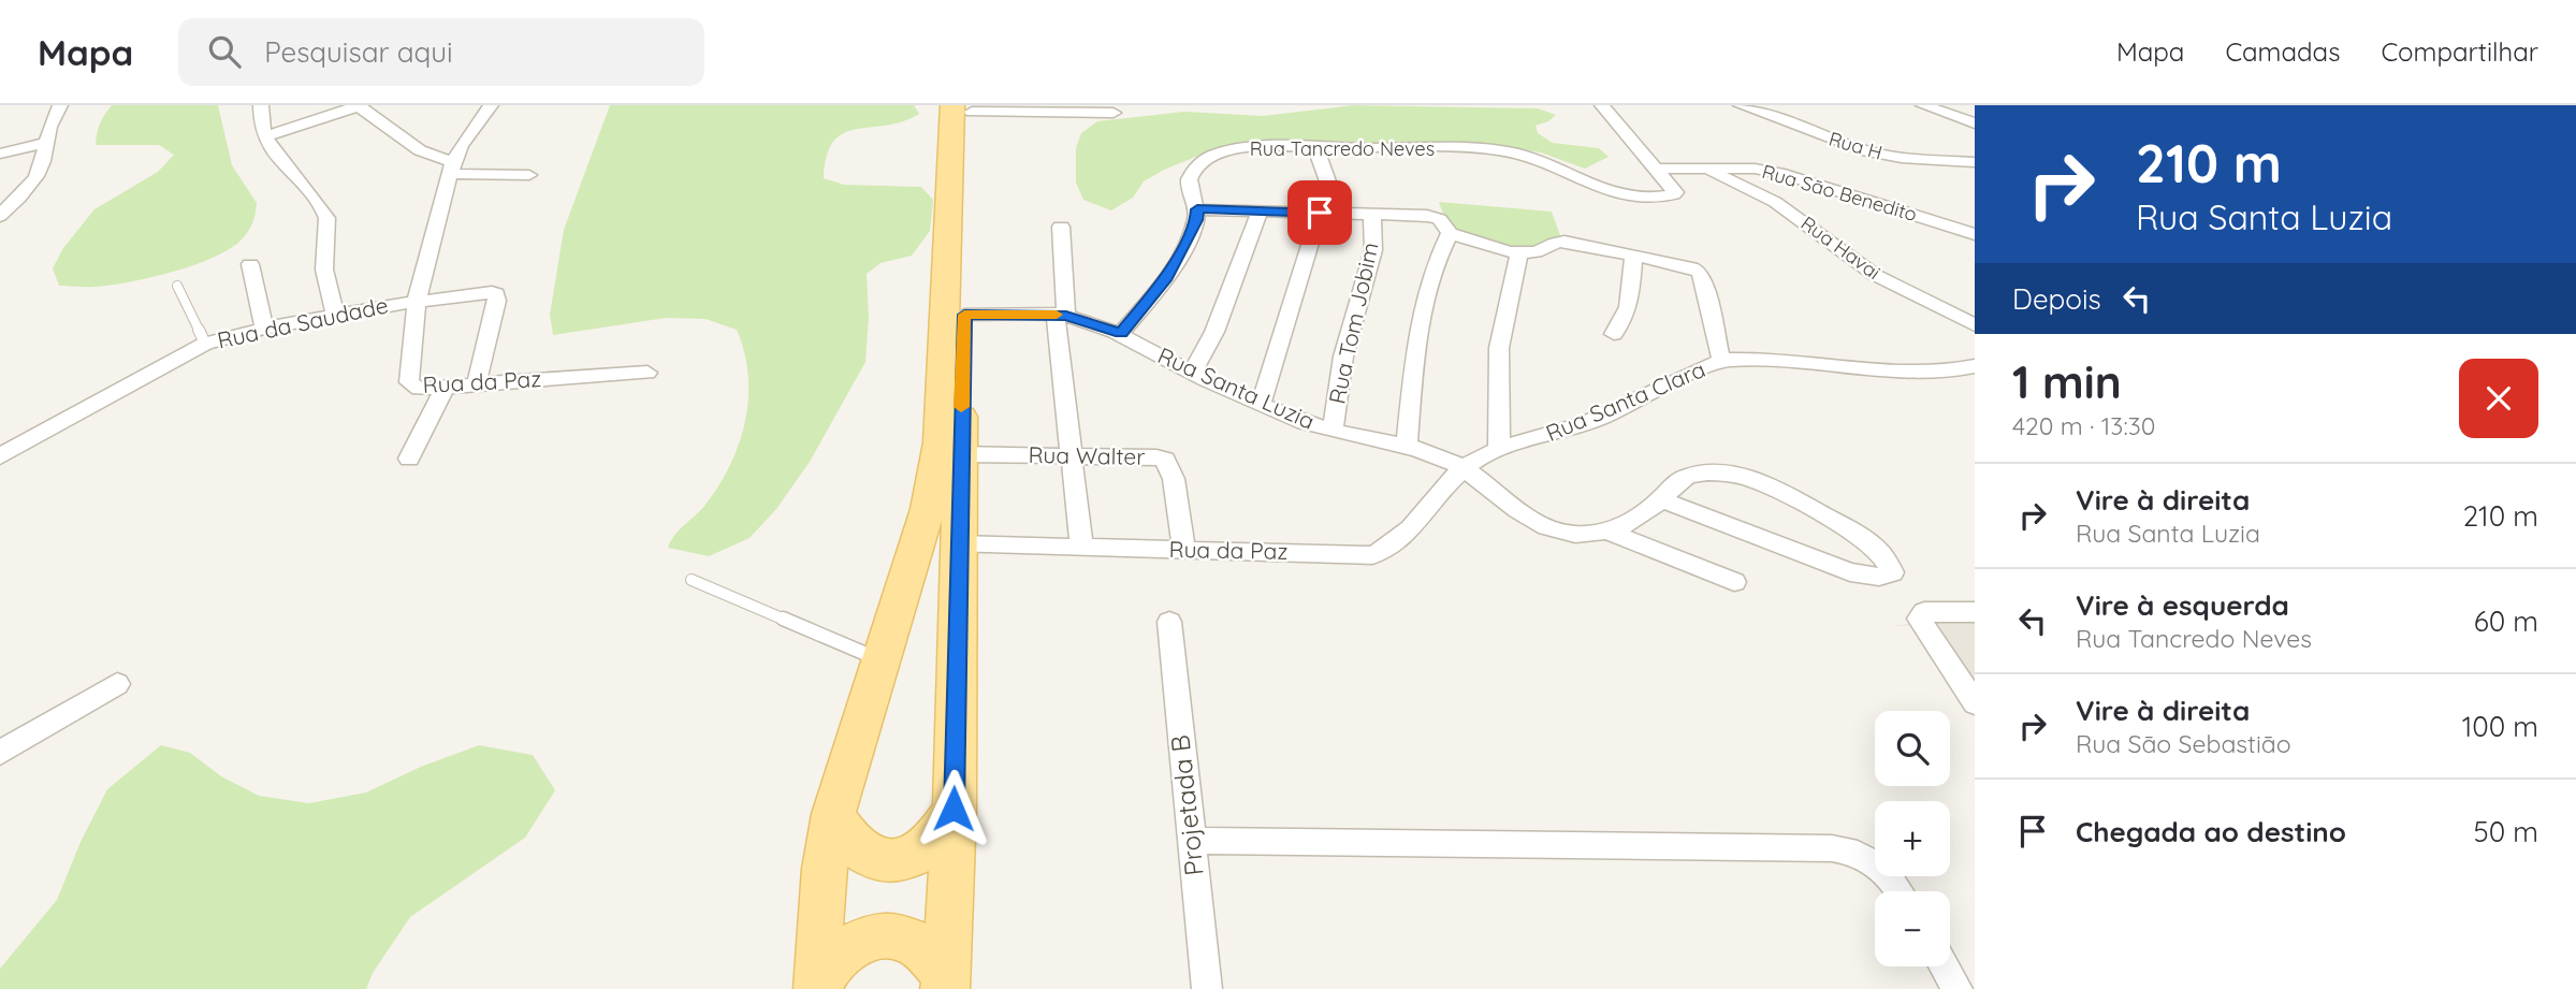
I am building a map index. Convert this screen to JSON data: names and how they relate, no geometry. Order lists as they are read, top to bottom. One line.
{"streets":{"street":["Rua H","Rua Tancredo Neves","Rua Sāo Benedito","Rua Havai","Rua da Saudade","Rua Tom Jobim","Rua da Paz","Rua Santa Luzia","Rua Santa Clara","Rua Walter","Projetada B"]},"crossings":[["Rua Tancredo Neves","Rua Sāo Benedito"],["Rua Tancredo Neves","Rua Santa Luzia"],["Rua Sāo Benedito","Rua Havai"],["Rua da Saudade","Rua da Paz"],["Rua Tom Jobim","Rua Santa Luzia"],["Rua da Paz","Rua Santa Luzia"],["Rua da Paz","Rua Santa Clara"],["Rua da Paz","Rua Walter"],["Rua Santa Luzia","Rua Santa Clara"]],"page":{"header":"Mapa","search":"Pesquisar aqui","nav":["Mapa","Camadas","Compartilhar"],"turn":["210 m","Rua Santa Luzia"],"then":"Depois","heading":["1 min","420 m · 13:30"],"list":[{"name":"Vire à direita","note":"Rua Santa Luzia","value":"210 m"},{"name":"Vire à esquerda","note":"Rua Tancredo Neves","value":"60 m"},{"name":"Vire à direita","note":"Rua Sāo Sebastiāo","value":"100 m"},{"name":"Chegada ao destino","value":"50 m"}],"map_buttons":["+","−"]}}
